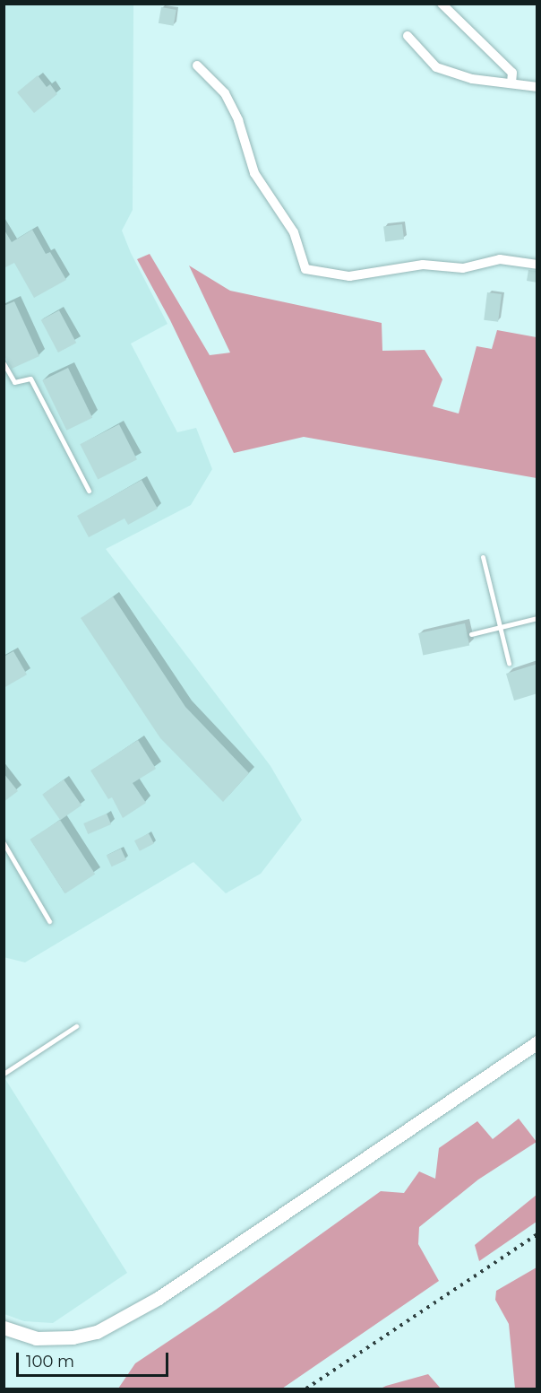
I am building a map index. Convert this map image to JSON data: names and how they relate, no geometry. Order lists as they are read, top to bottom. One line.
{"scale_bar":"100 m"}
